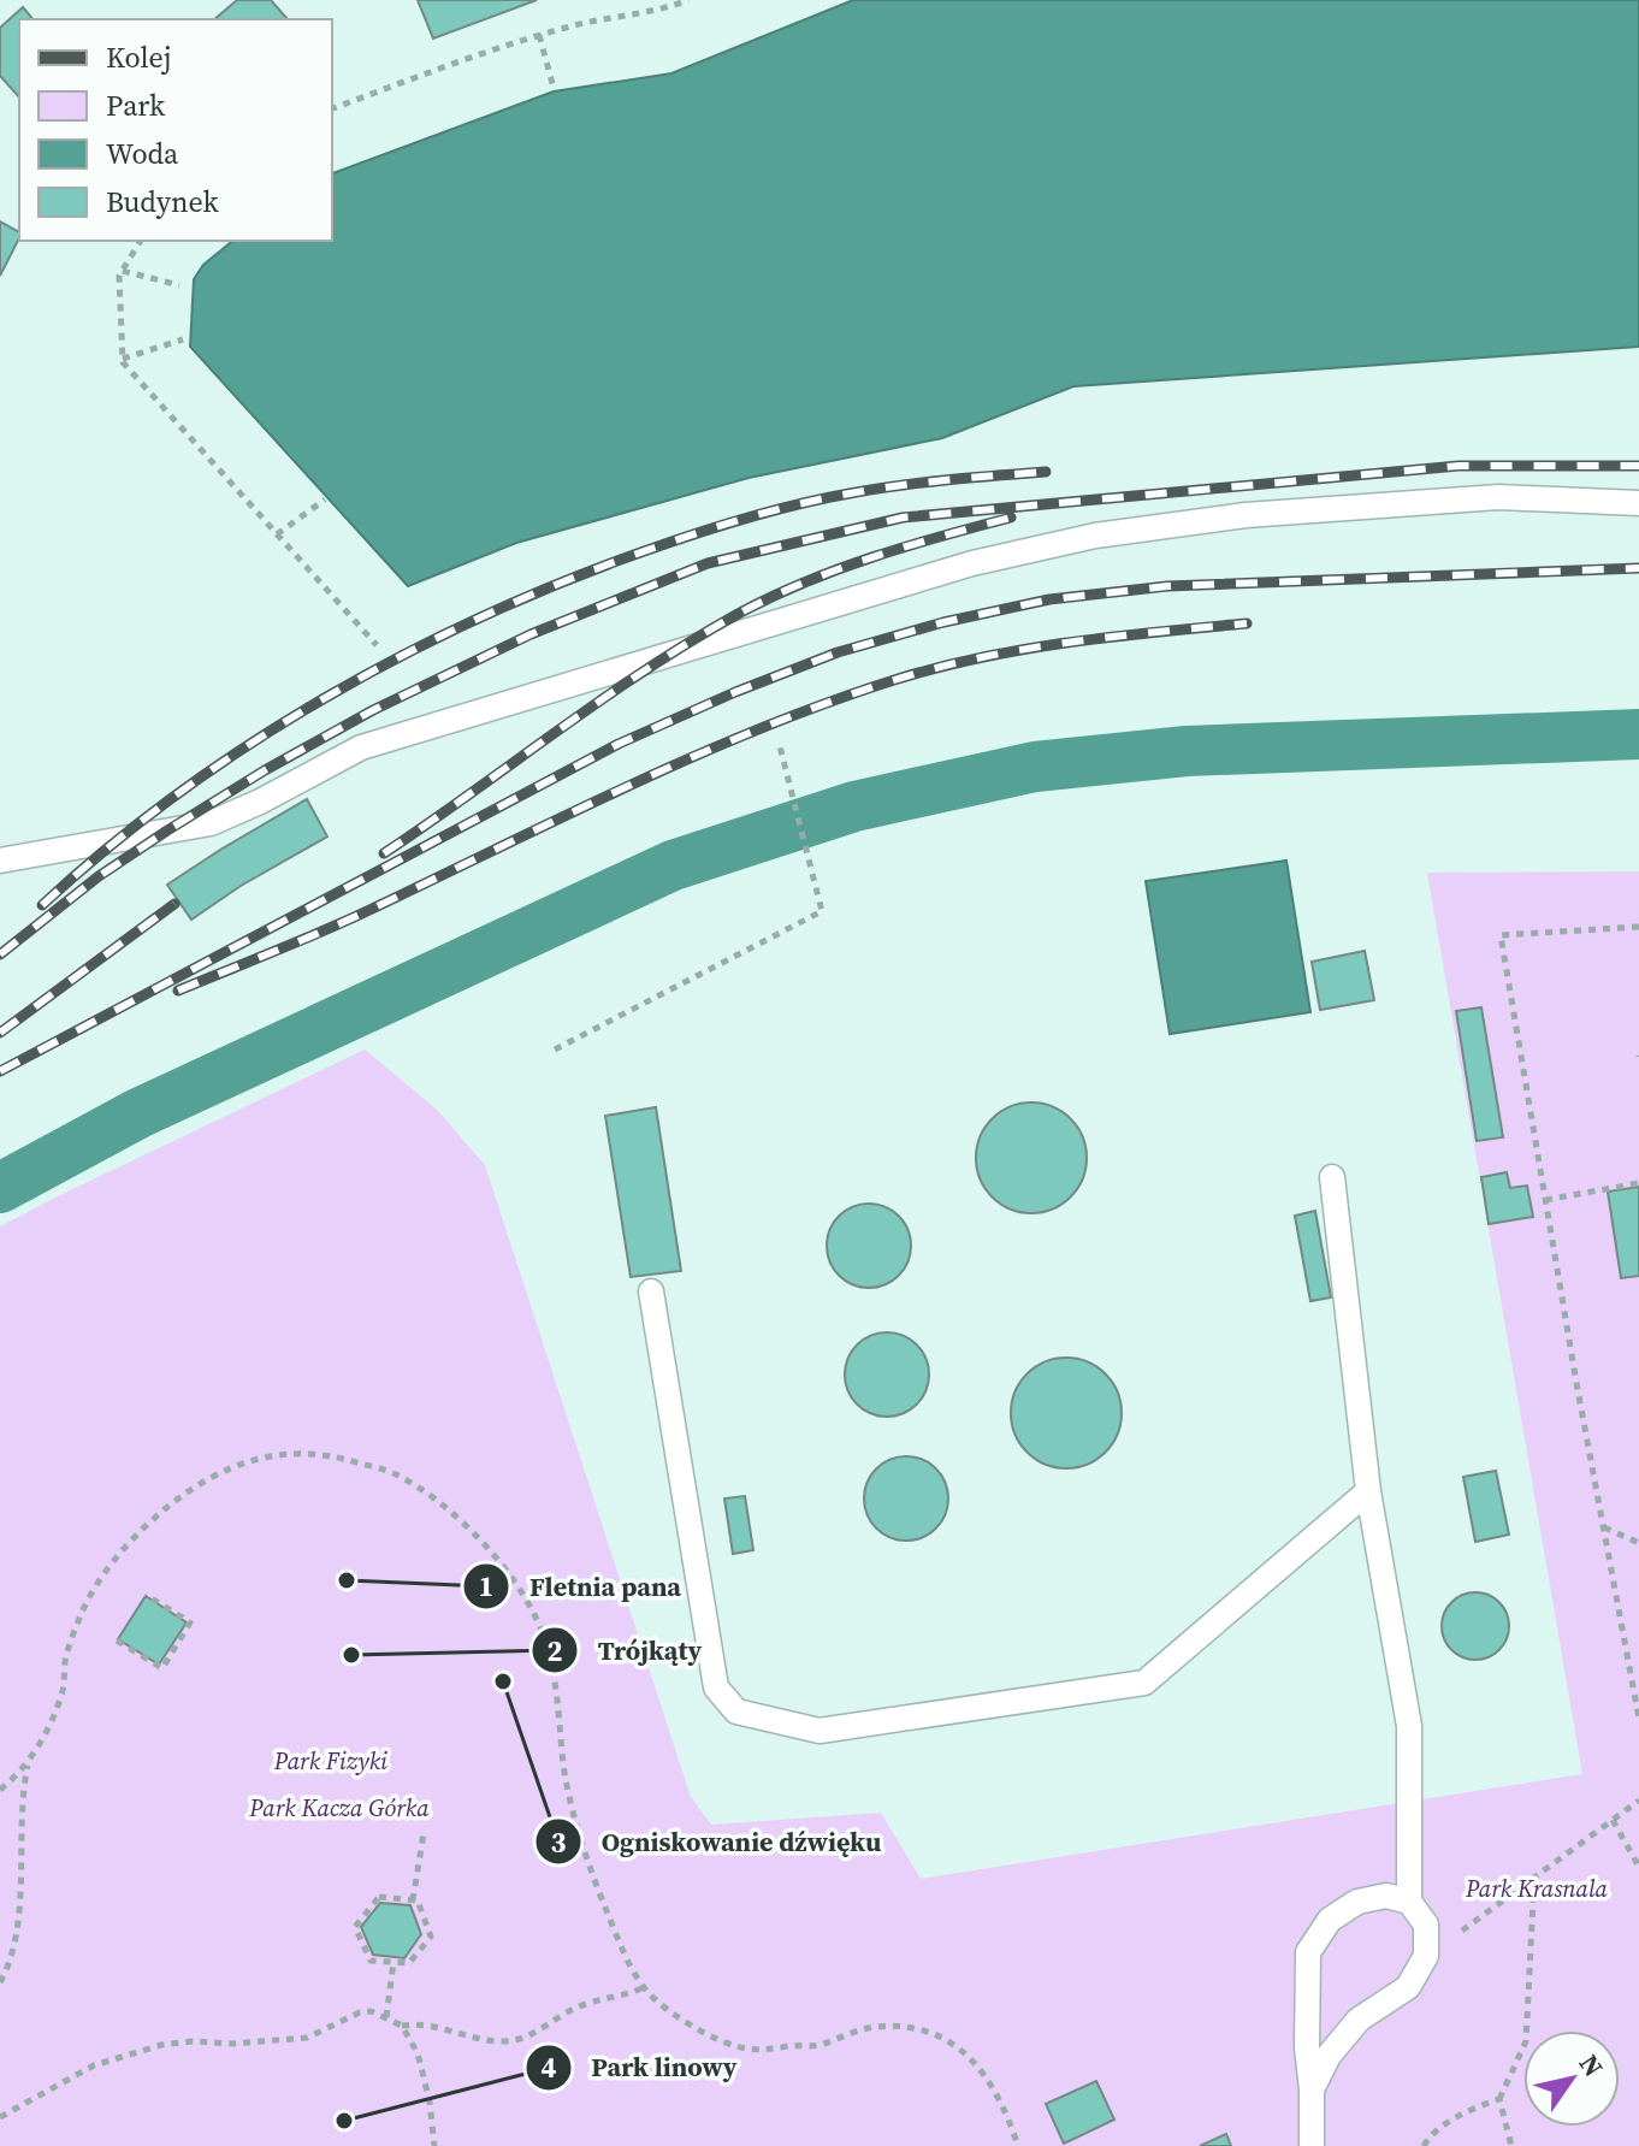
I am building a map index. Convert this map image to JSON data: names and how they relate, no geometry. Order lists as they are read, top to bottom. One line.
{"parks":["Park Fizyki","Park Kacza Górka","Park Krasnala"],"places":["Fletnia pana","Trójkąty","Ogniskowanie dźwięku","Park linowy"],"legend":["Kolej","Park","Woda","Budynek"],"north":"top right"}
